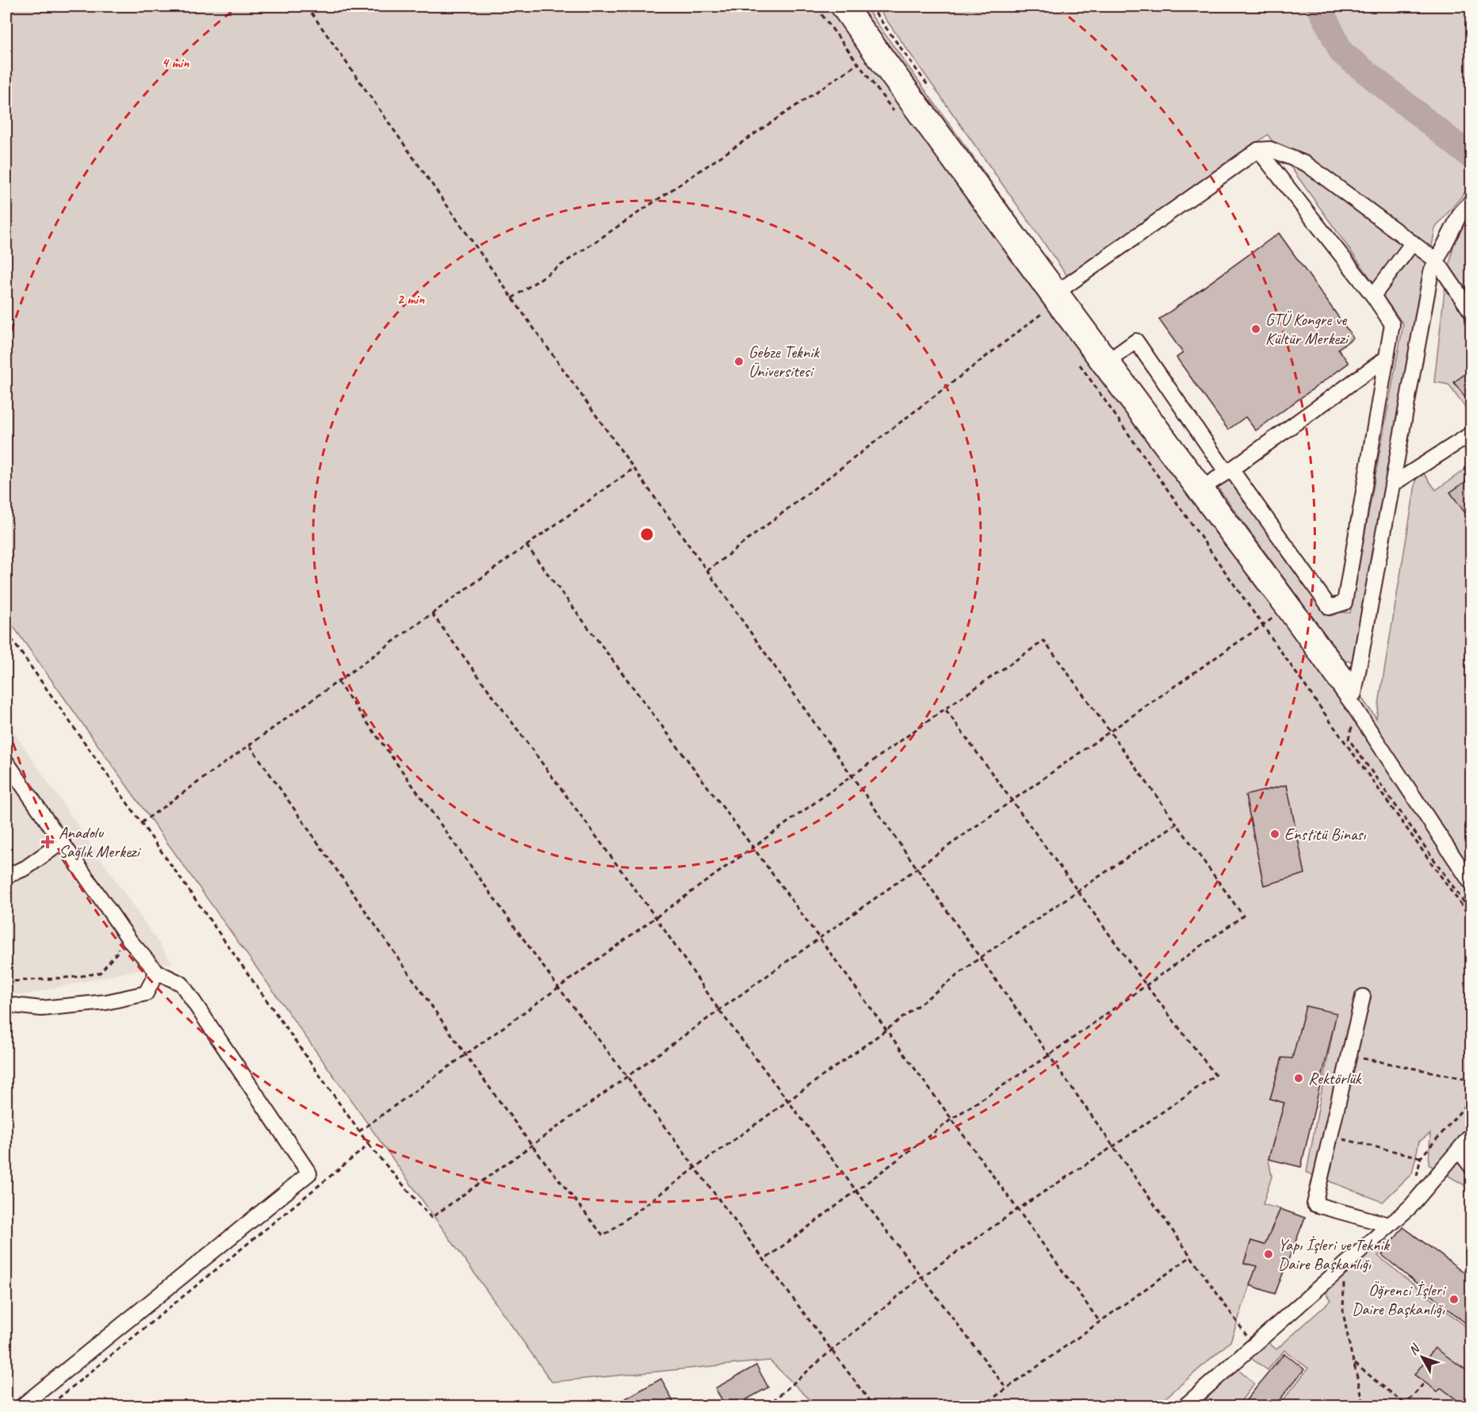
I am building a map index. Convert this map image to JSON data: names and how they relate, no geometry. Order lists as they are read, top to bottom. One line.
{"places":{"other":["GTÜ Kongre ve Kültür Merkezi","Gebze Teknik Üniversitesi","Enstitü Binası","Rektörlük","Yapı İşleri ve Teknik Daire Başkanlığı","Öğrenci İşleri Daire Başkanlığı"],"health":["Anadolu Sağlık Merkezi"]},"north":"top left","rings":["4 min","2 min"]}
